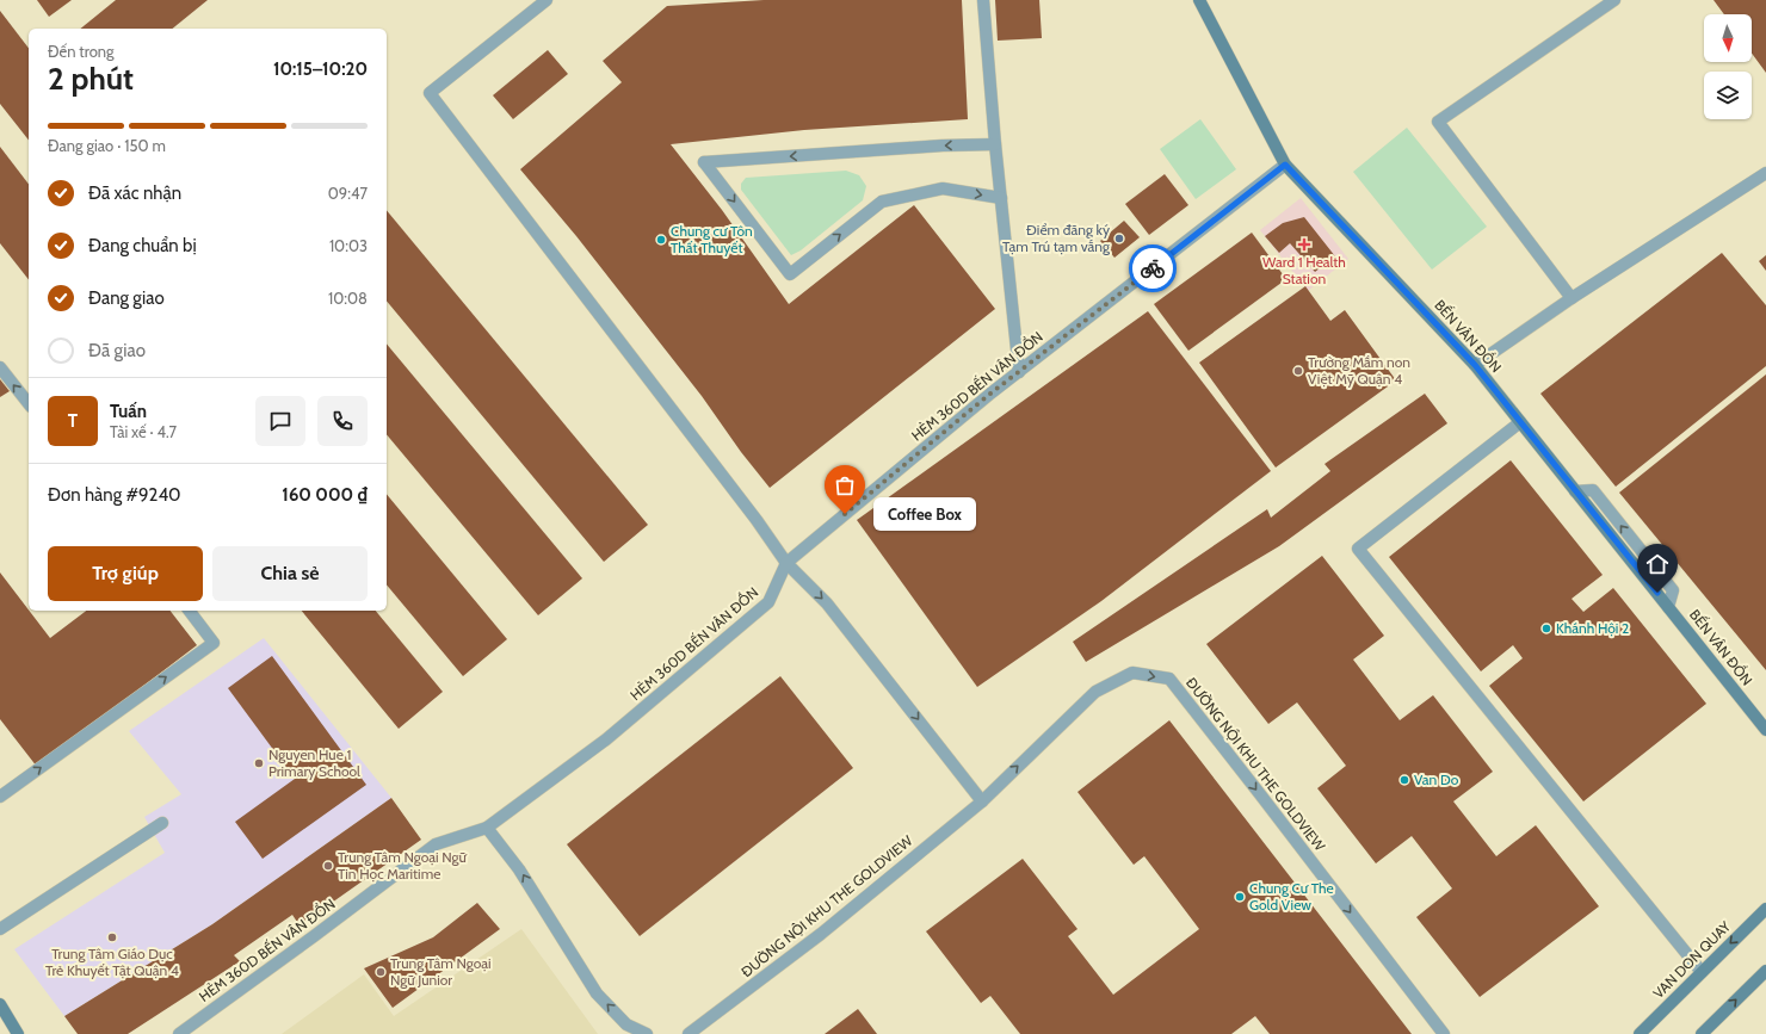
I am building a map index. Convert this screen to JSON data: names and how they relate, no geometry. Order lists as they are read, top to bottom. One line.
{"streets":{"main road":["BẾN VÂN ĐỒN","VAN DON QUAY"],"street":["HẺM 360D BẾN VÂN ĐỒN","ĐƯỜNG NỘI KHU THE GOLDVIEW"]},"crossings":[["BẾN VÂN ĐỒN","HẺM 360D BẾN VÂN ĐỒN"]],"places":{"other":["Điểm đăng ký Tạm Trú tạm vắng","Chung cư Tôn Thất Thuyết","Trường Mầm non Việt Mỹ Quận 4","Coffee Box","Khánh Hội 2","Nguyen Hue 1 Primary School","Van Do","Trung Tâm Ngoại Ngữ Tin Học Maritime","Chung Cư The Gold View","Trung Tâm Giáo Dục Trẻ Khuyết Tật Quận 4","Trung Tâm Ngoại Ngữ Junior"],"health":["Ward 1 Health Station"]},"north":"bottom","page":{"heading":["2 phút","Đến trong","10:15–10:20"],"panel":["Tuấn","Tài xế · 4.7","Đơn hàng #9240","160 000 ₫"],"bar":"Đang giao · 150 m","list":[["Đã xác nhận","09:47"],["Đang chuẩn bị","10:03"],["Đang giao","10:08"],"Đã giao"],"round":"T","bubble":"Coffee Box","buttons":["Trợ giúp","Chia sẻ"]}}
